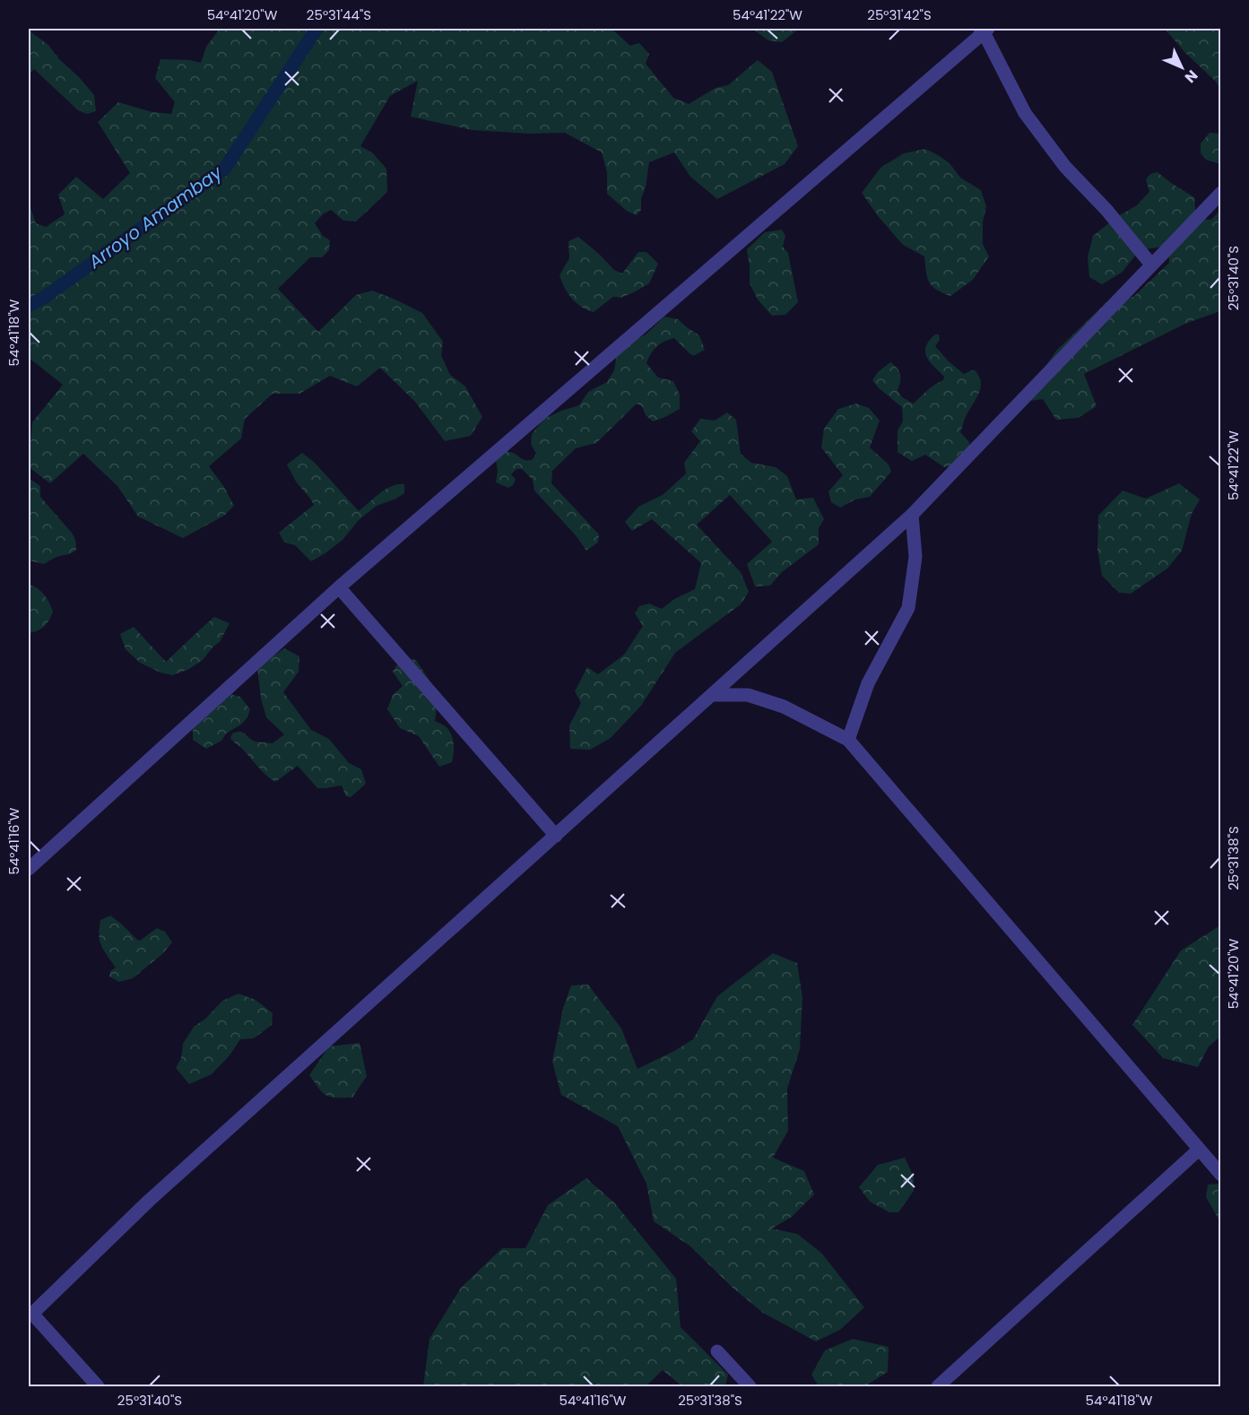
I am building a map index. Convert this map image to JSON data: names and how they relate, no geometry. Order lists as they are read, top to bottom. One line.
{"water":["Arroyo Amambay"],"north":"bottom right","coordinates":["54°41'20\"W","25°31'44\"S","54°41'22\"W","25°31'42\"S","25°31'40\"S","54°41'18\"W","54°41'16\"W","25°31'38\"S"]}
